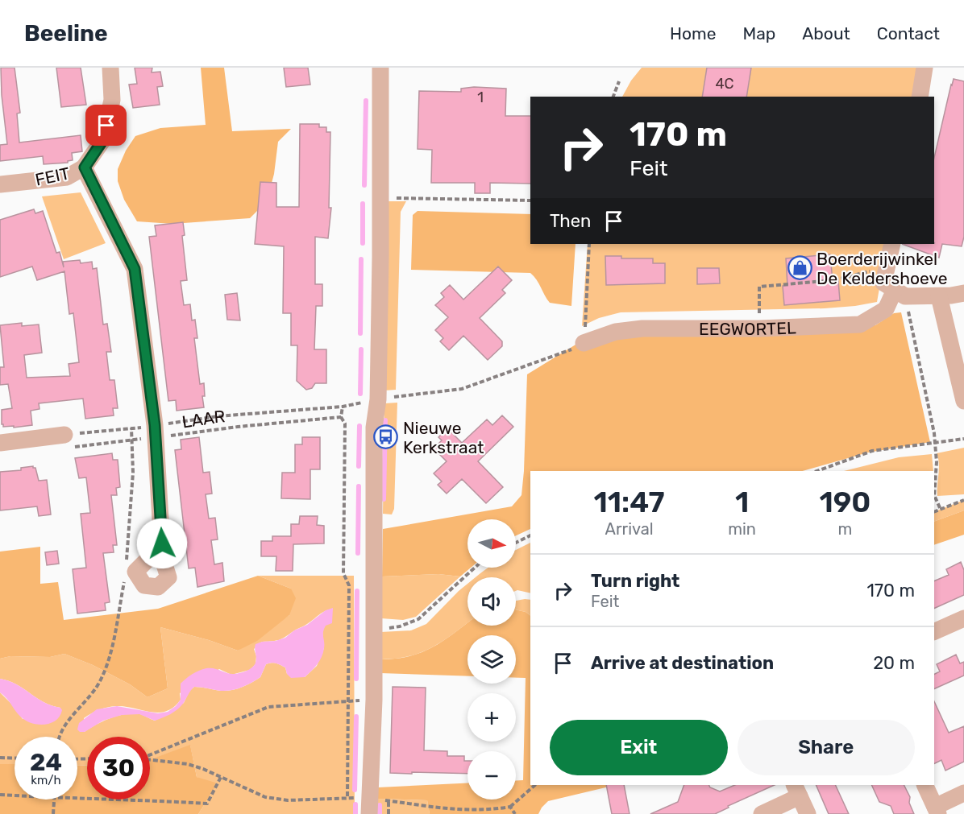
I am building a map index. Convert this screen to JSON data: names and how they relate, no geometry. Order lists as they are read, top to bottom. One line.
{"streets":{"street":["FEIT","EEGWORTEL"],"path":["LAAR"]},"crossings":[["EEGWORTEL","LAAR"]],"places":{"shop":["Boerderijwinkel De Keldershoeve"],"bus stop":["Nieuwe Kerkstraat"]},"house_numbers":["4C","1"],"north":"right","page":{"header":"Beeline","nav":["Home","Map","About","Contact"],"turn":["170 m","Feit"],"then":"Then","eta":["11:47","Arrival","1","min","190","m"],"map_buttons":["+","−"],"list":[{"name":"Turn right","note":"Feit","value":"170 m"},{"name":"Arrive at destination","value":"20 m"}],"buttons":["Exit","Share"],"speed":"24 km/h","limit":"30"}}
